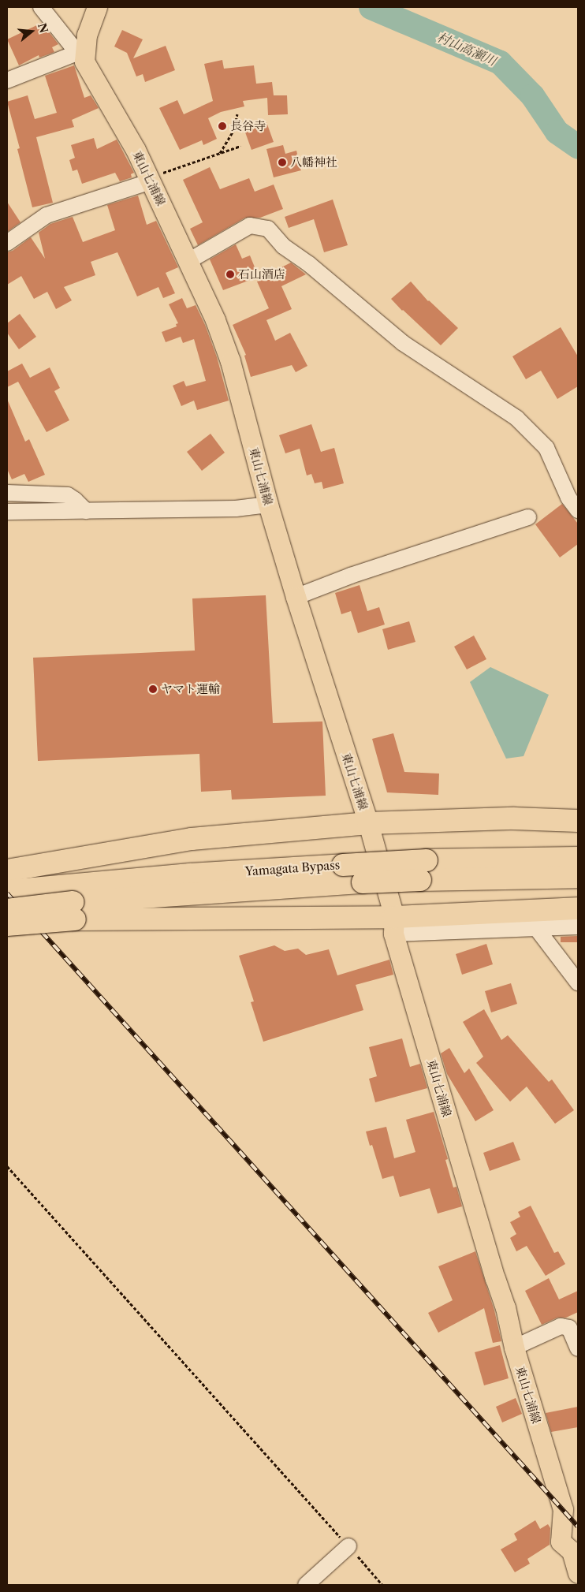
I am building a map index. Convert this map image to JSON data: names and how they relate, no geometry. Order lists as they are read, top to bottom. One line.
{"streets":{"highway":["Yamagata Bypass"],"main road":["東山七浦線"]},"water":["村山高瀬川"],"places":["長谷寺","八幡神社","石山酒店","ヤマト運輸"],"north":"right"}
